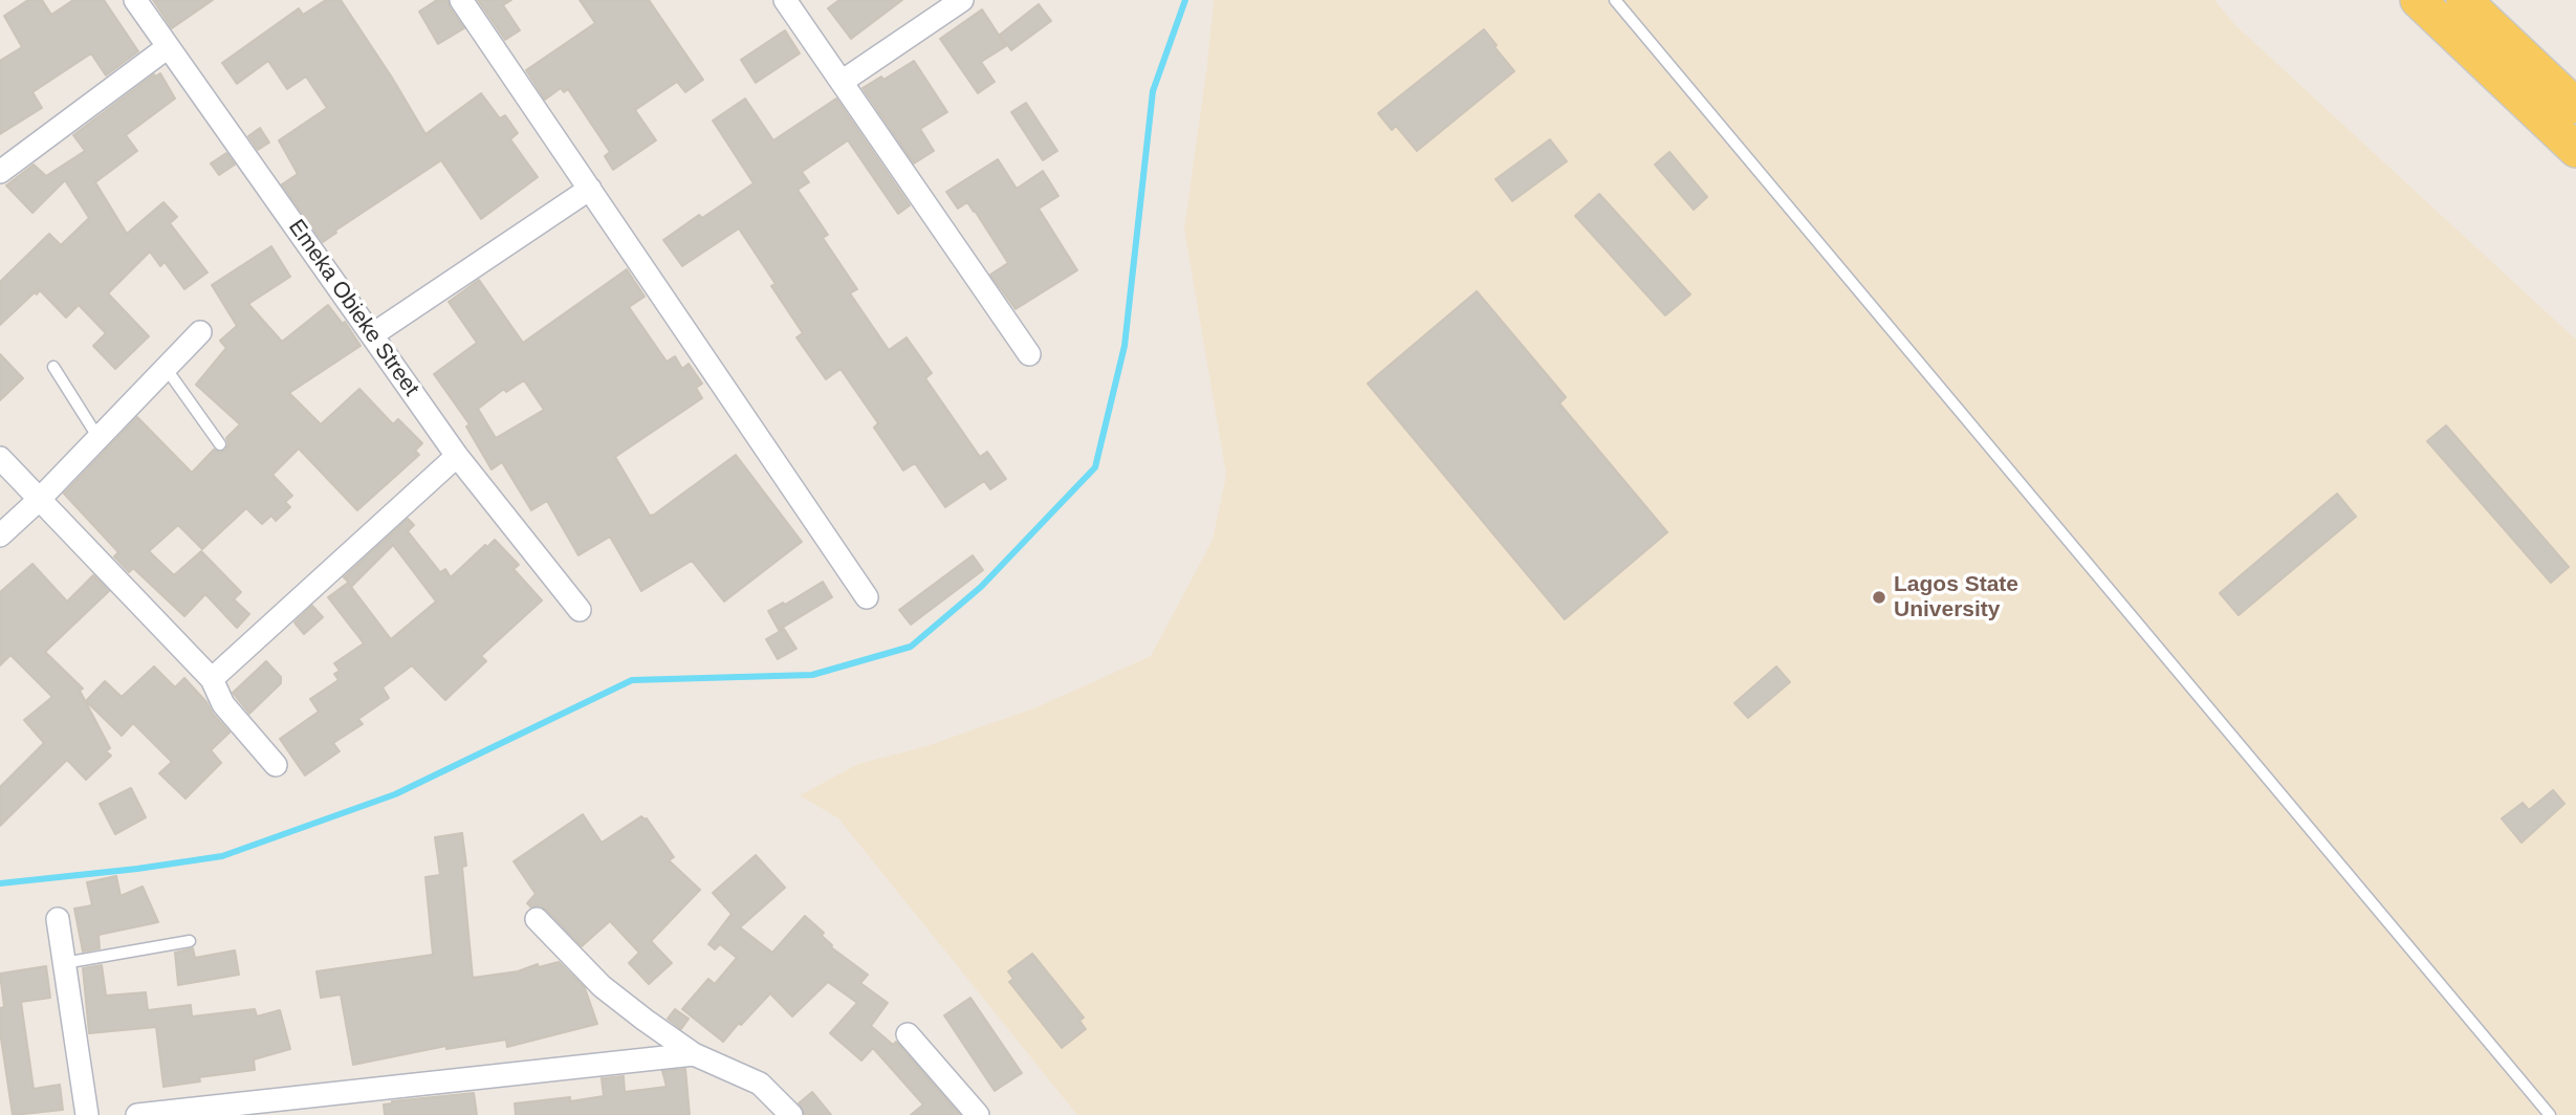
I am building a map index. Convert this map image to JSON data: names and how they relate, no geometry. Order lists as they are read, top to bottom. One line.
{"streets":{"street":["Emeka Obieke Street"]},"places":["Lagos State University"]}
